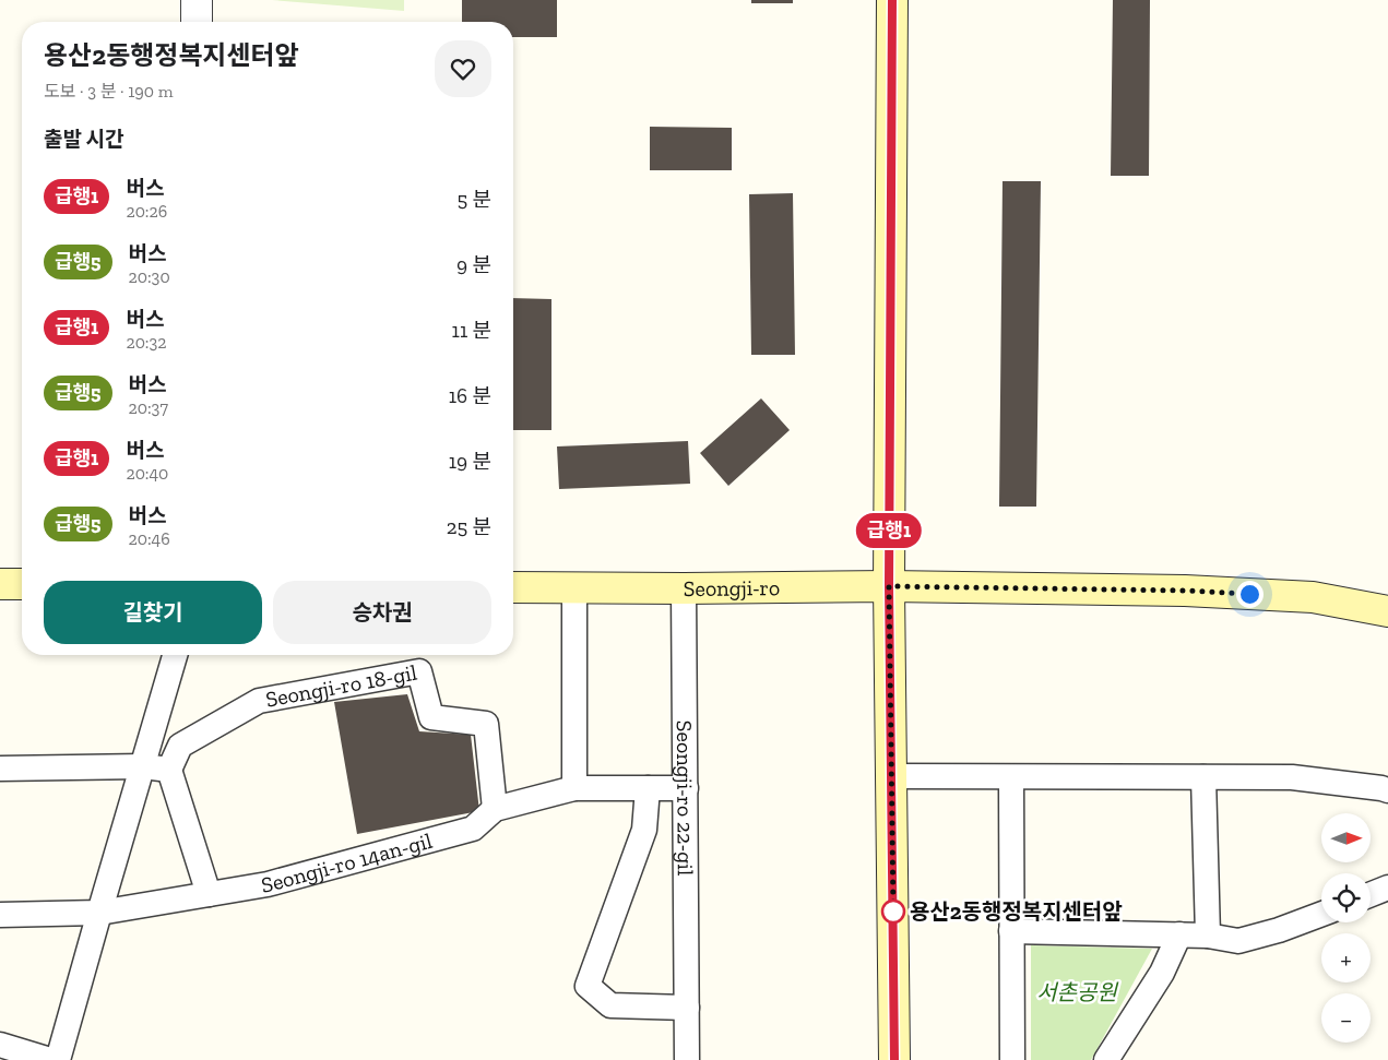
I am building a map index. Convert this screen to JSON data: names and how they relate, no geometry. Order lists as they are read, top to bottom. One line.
{"streets":{"main road":["Seongji-ro"],"street":["Seongji-ro 18-gil","Seongji-ro 22-gil","Seongji-ro 14an-gil"]},"crossings":[["Seongji-ro","Seongji-ro 22-gil"],["Seongji-ro 18-gil","Seongji-ro 14an-gil"]],"parks":["서촌공원"],"places":["용산2동행정복지센터앞"],"lines":["bus line 급행1"],"north":"right","page":{"on_map":"급행1","heading":[["용산2동행정복지센터앞","도보 · 3 분 · 190 m"],"출발 시간"],"list":[{"mark":"급행1","name":"버스","note":"20:26","value":"5 분"},{"mark":"급행5","name":"버스","note":"20:30","value":"9 분"},{"mark":"급행1","name":"버스","note":"20:32","value":"11 분"},{"mark":"급행5","name":"버스","note":"20:37","value":"16 분"},{"mark":"급행1","name":"버스","note":"20:40","value":"19 분"},{"mark":"급행5","name":"버스","note":"20:46","value":"25 분"}],"buttons":["길찾기","승차권"],"map_buttons":["+","−"]}}
